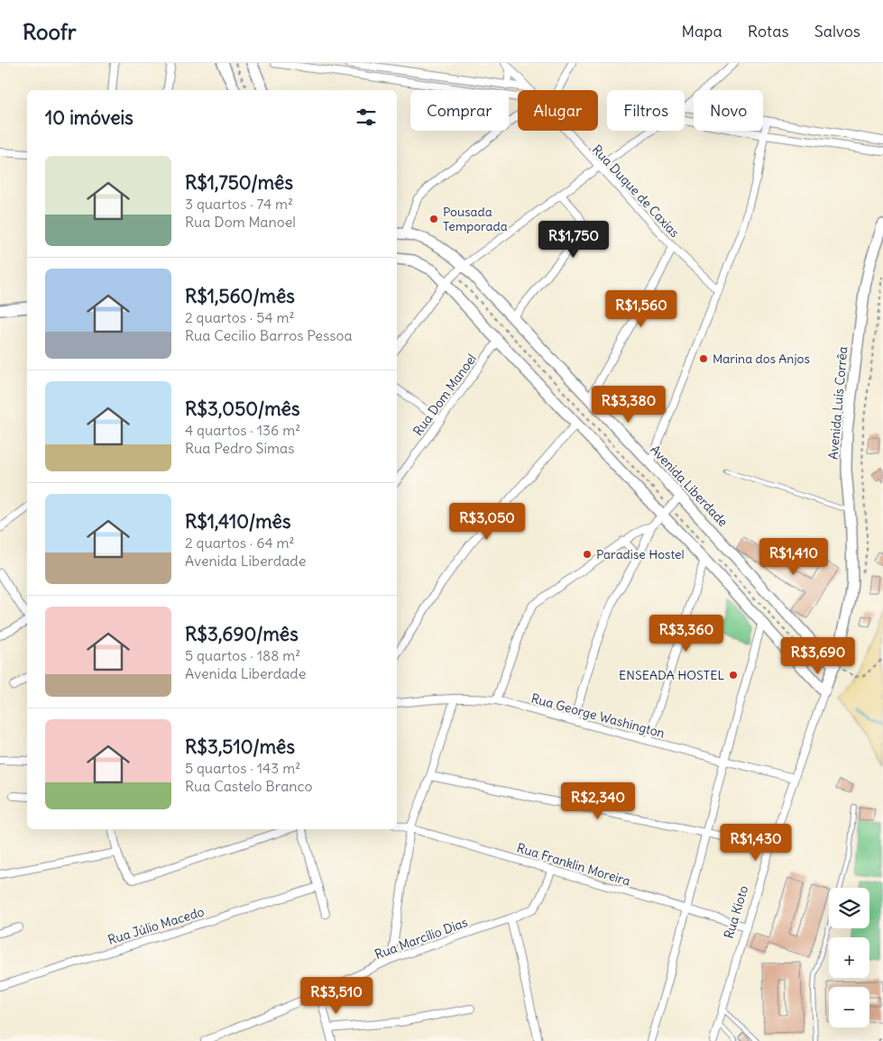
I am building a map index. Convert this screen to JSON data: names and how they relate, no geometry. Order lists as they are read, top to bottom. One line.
{"streets":{"main road":["Avenida Luís Corrêa","Avenida Liberdade","Rua Kioto"],"street":["Rua Duque de Caxias","Rua Dom Manoel","Rua George Washington","Rua Franklin Moreira","Rua Júlio Macedo","Rua Marcílio Dias"]},"crossings":[["Avenida Luís Corrêa","Avenida Liberdade"],["Avenida Luís Corrêa","Rua Kioto"],["Avenida Liberdade","Rua Kioto"],["Rua George Washington","Rua Kioto"],["Rua Franklin Moreira","Rua Kioto"],["Rua Franklin Moreira","Rua Marcílio Dias"]],"places":["Pousada Temporada","Marina dos Anjos","Paradise Hostel","ENSEADA HOSTEL"],"page":{"header":"Roofr","nav":["Mapa","Rotas","Salvos"],"chip":["Comprar","Alugar","Filtros","Novo"],"heading":"10 imóveis","list":[{"name":"R$1,750/mês","note":"3 quartos · 74 m² · Rua Dom Manoel"},{"name":"R$1,560/mês","note":"2 quartos · 54 m² · Rua Cecilio Barros Pessoa"},{"name":"R$3,050/mês","note":"4 quartos · 136 m² · Rua Pedro Simas"},{"name":"R$1,410/mês","note":"2 quartos · 64 m² · Avenida Liberdade"},{"name":"R$3,690/mês","note":"5 quartos · 188 m² · Avenida Liberdade"},{"name":"R$3,510/mês","note":"5 quartos · 143 m² · Rua Castelo Branco"}],"price":["R$1,750","R$1,560","R$3,380","R$3,050","R$1,410","R$3,360","R$3,690","R$2,340","R$1,430","R$3,510"],"map_buttons":["+","−"]}}
